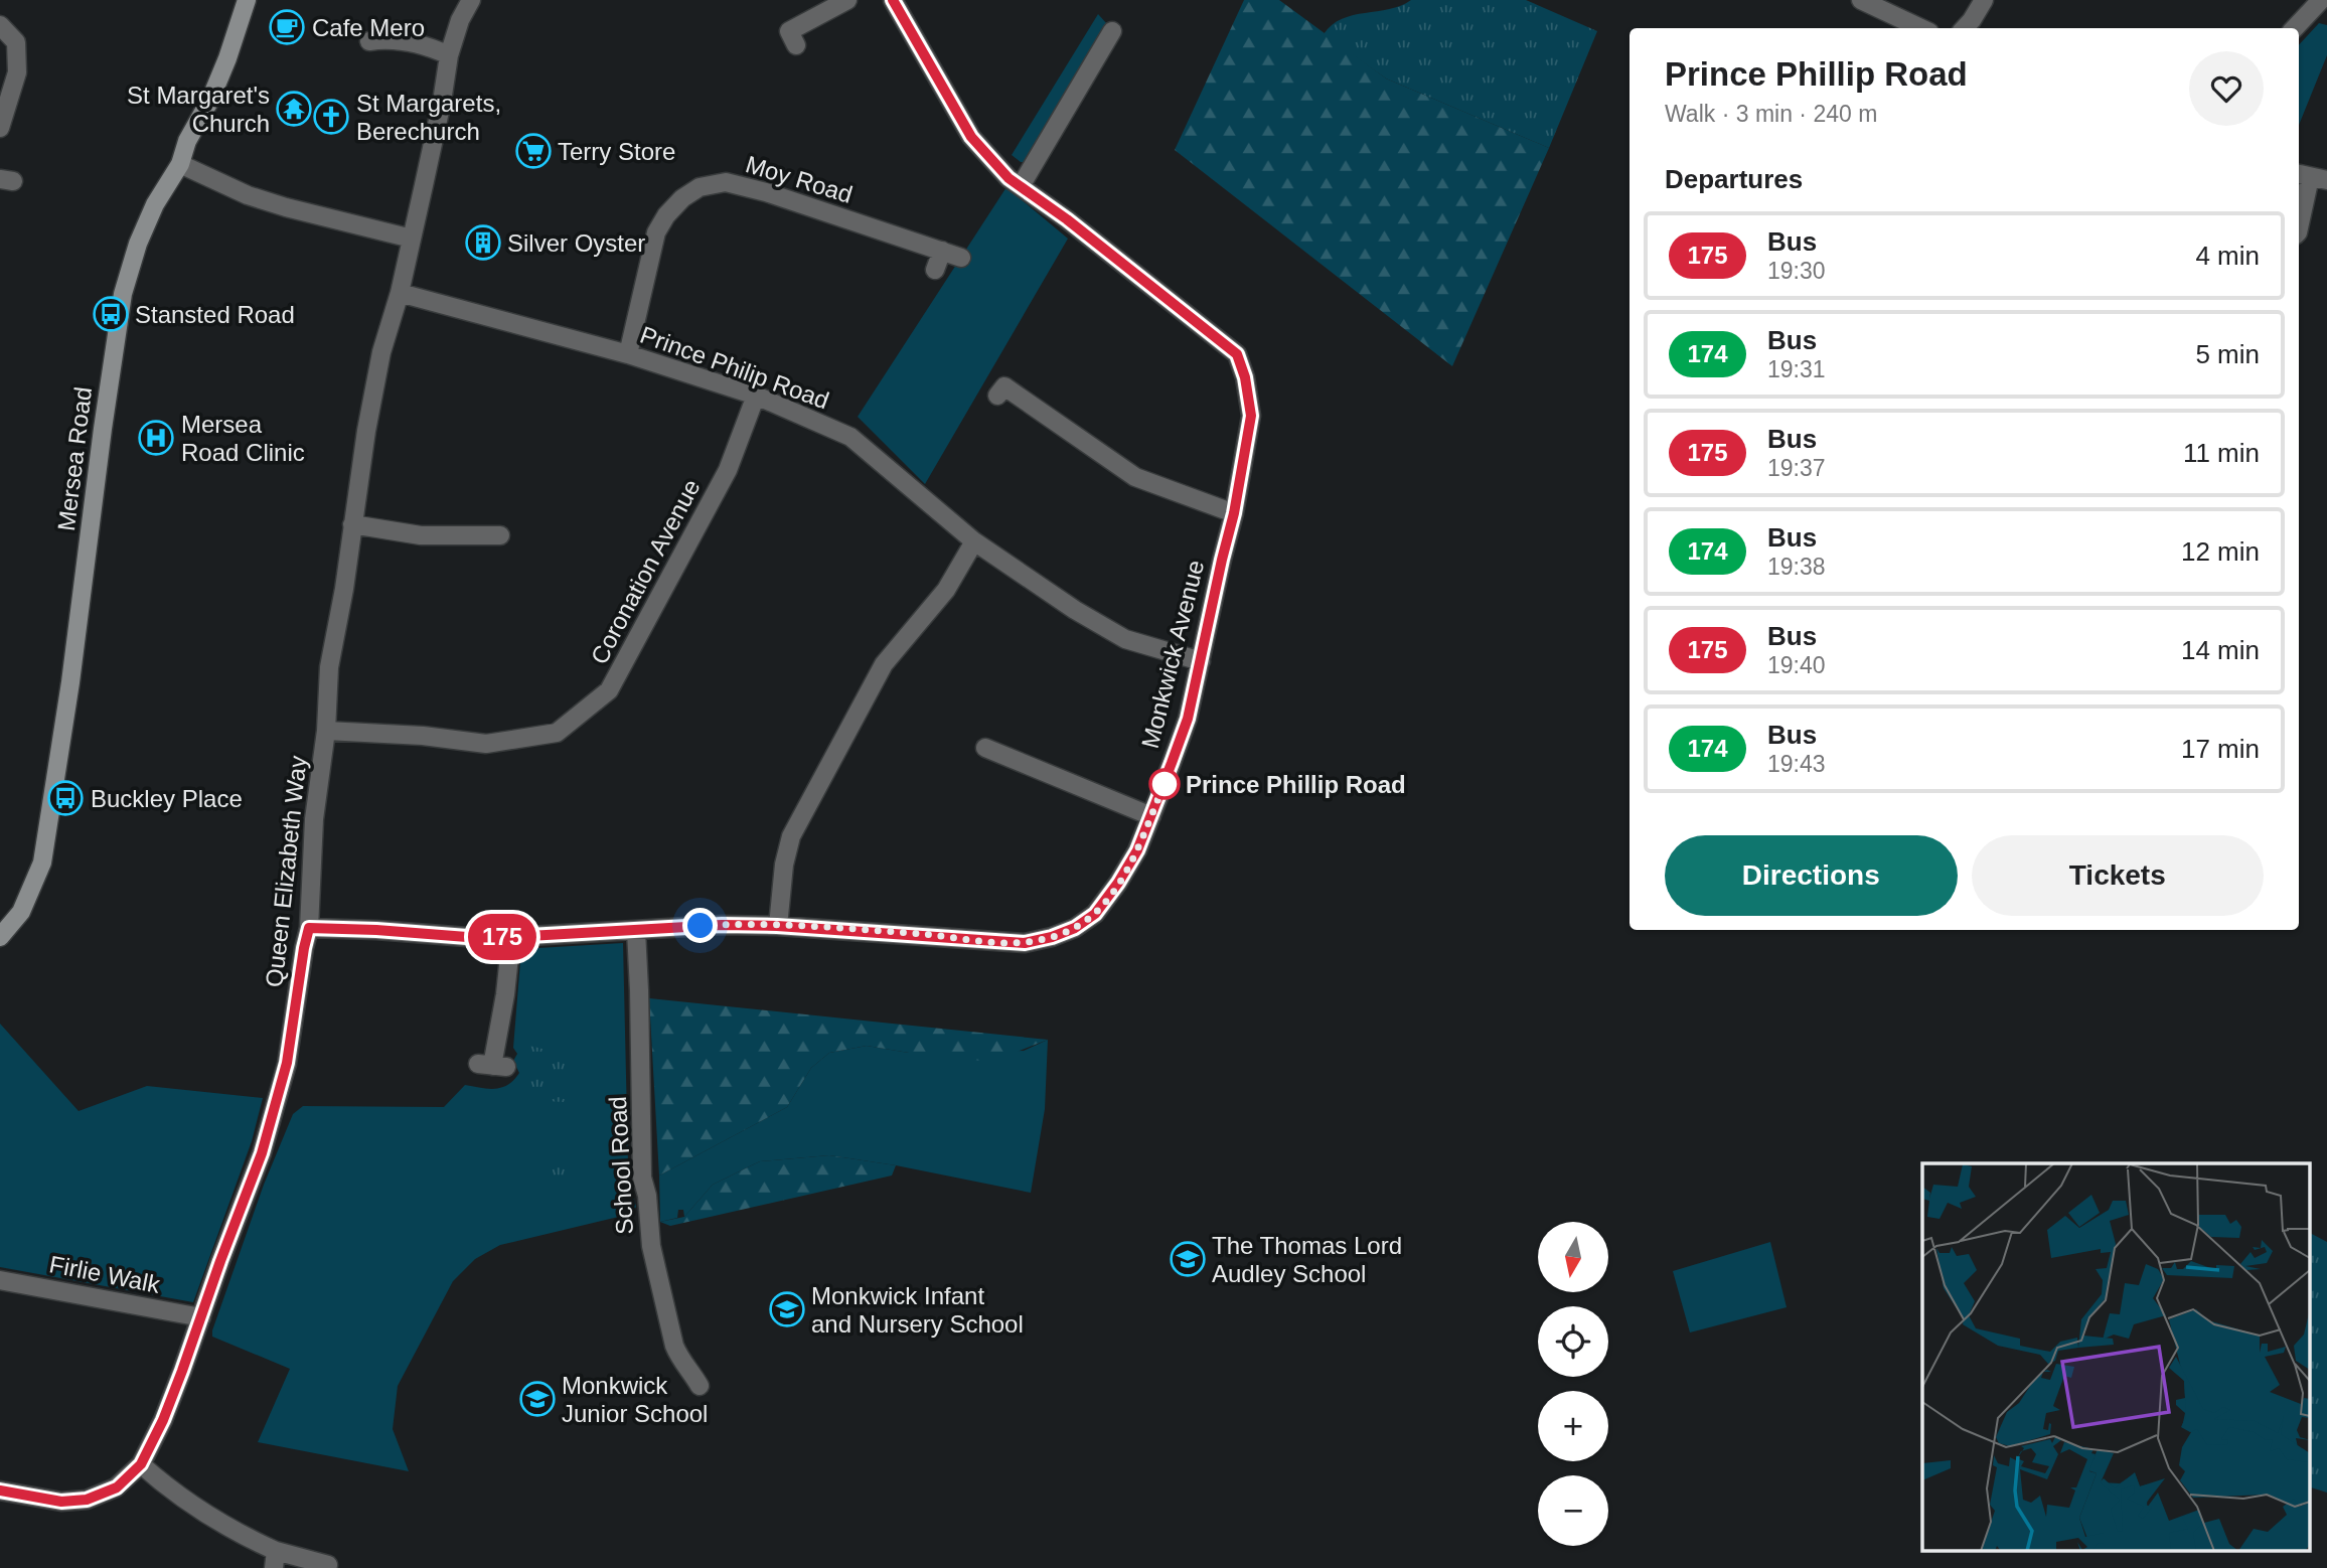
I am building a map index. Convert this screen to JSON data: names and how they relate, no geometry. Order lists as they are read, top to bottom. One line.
{"streets":{"main road":["Mersea Road"],"street":["Moy Road","Prince Philip Road","Coronation Avenue","Monkwick Avenue","Queen Elizabeth Way","School Road","Firlie Walk"]},"crossings":[["Moy Road","Prince Philip Road"],["Prince Philip Road","Coronation Avenue"],["Prince Philip Road","Monkwick Avenue"],["Prince Philip Road","Queen Elizabeth Way"],["Coronation Avenue","Queen Elizabeth Way"],["Monkwick Avenue","Queen Elizabeth Way"],["Monkwick Avenue","School Road"],["Queen Elizabeth Way","Firlie Walk"]],"places":{"cafe":["Cafe Mero"],"temple":["St Margaret's Church"],"church":["St Margarets, Berechurch"],"supermarket":["Terry Store"],"building":["Silver Oyster"],"bus stop":["Stansted Road","Buckley Place"],"hospital":["Mersea Road Clinic"],"other":["Prince Phillip Road"],"school or university":["The Thomas Lord Audley School","Monkwick Infant and Nursery School","Monkwick Junior School"]},"lines":["bus line 175"],"north":"bottom","page":{"on_map":"175","heading":[["Prince Phillip Road","Walk · 3 min · 240 m"],"Departures"],"list":[{"mark":"175","name":"Bus","note":"19:30","value":"4 min"},{"mark":"174","name":"Bus","note":"19:31","value":"5 min"},{"mark":"175","name":"Bus","note":"19:37","value":"11 min"},{"mark":"174","name":"Bus","note":"19:38","value":"12 min"},{"mark":"175","name":"Bus","note":"19:40","value":"14 min"},{"mark":"174","name":"Bus","note":"19:43","value":"17 min"}],"buttons":["Directions","Tickets"],"map_buttons":["+","−"]}}
